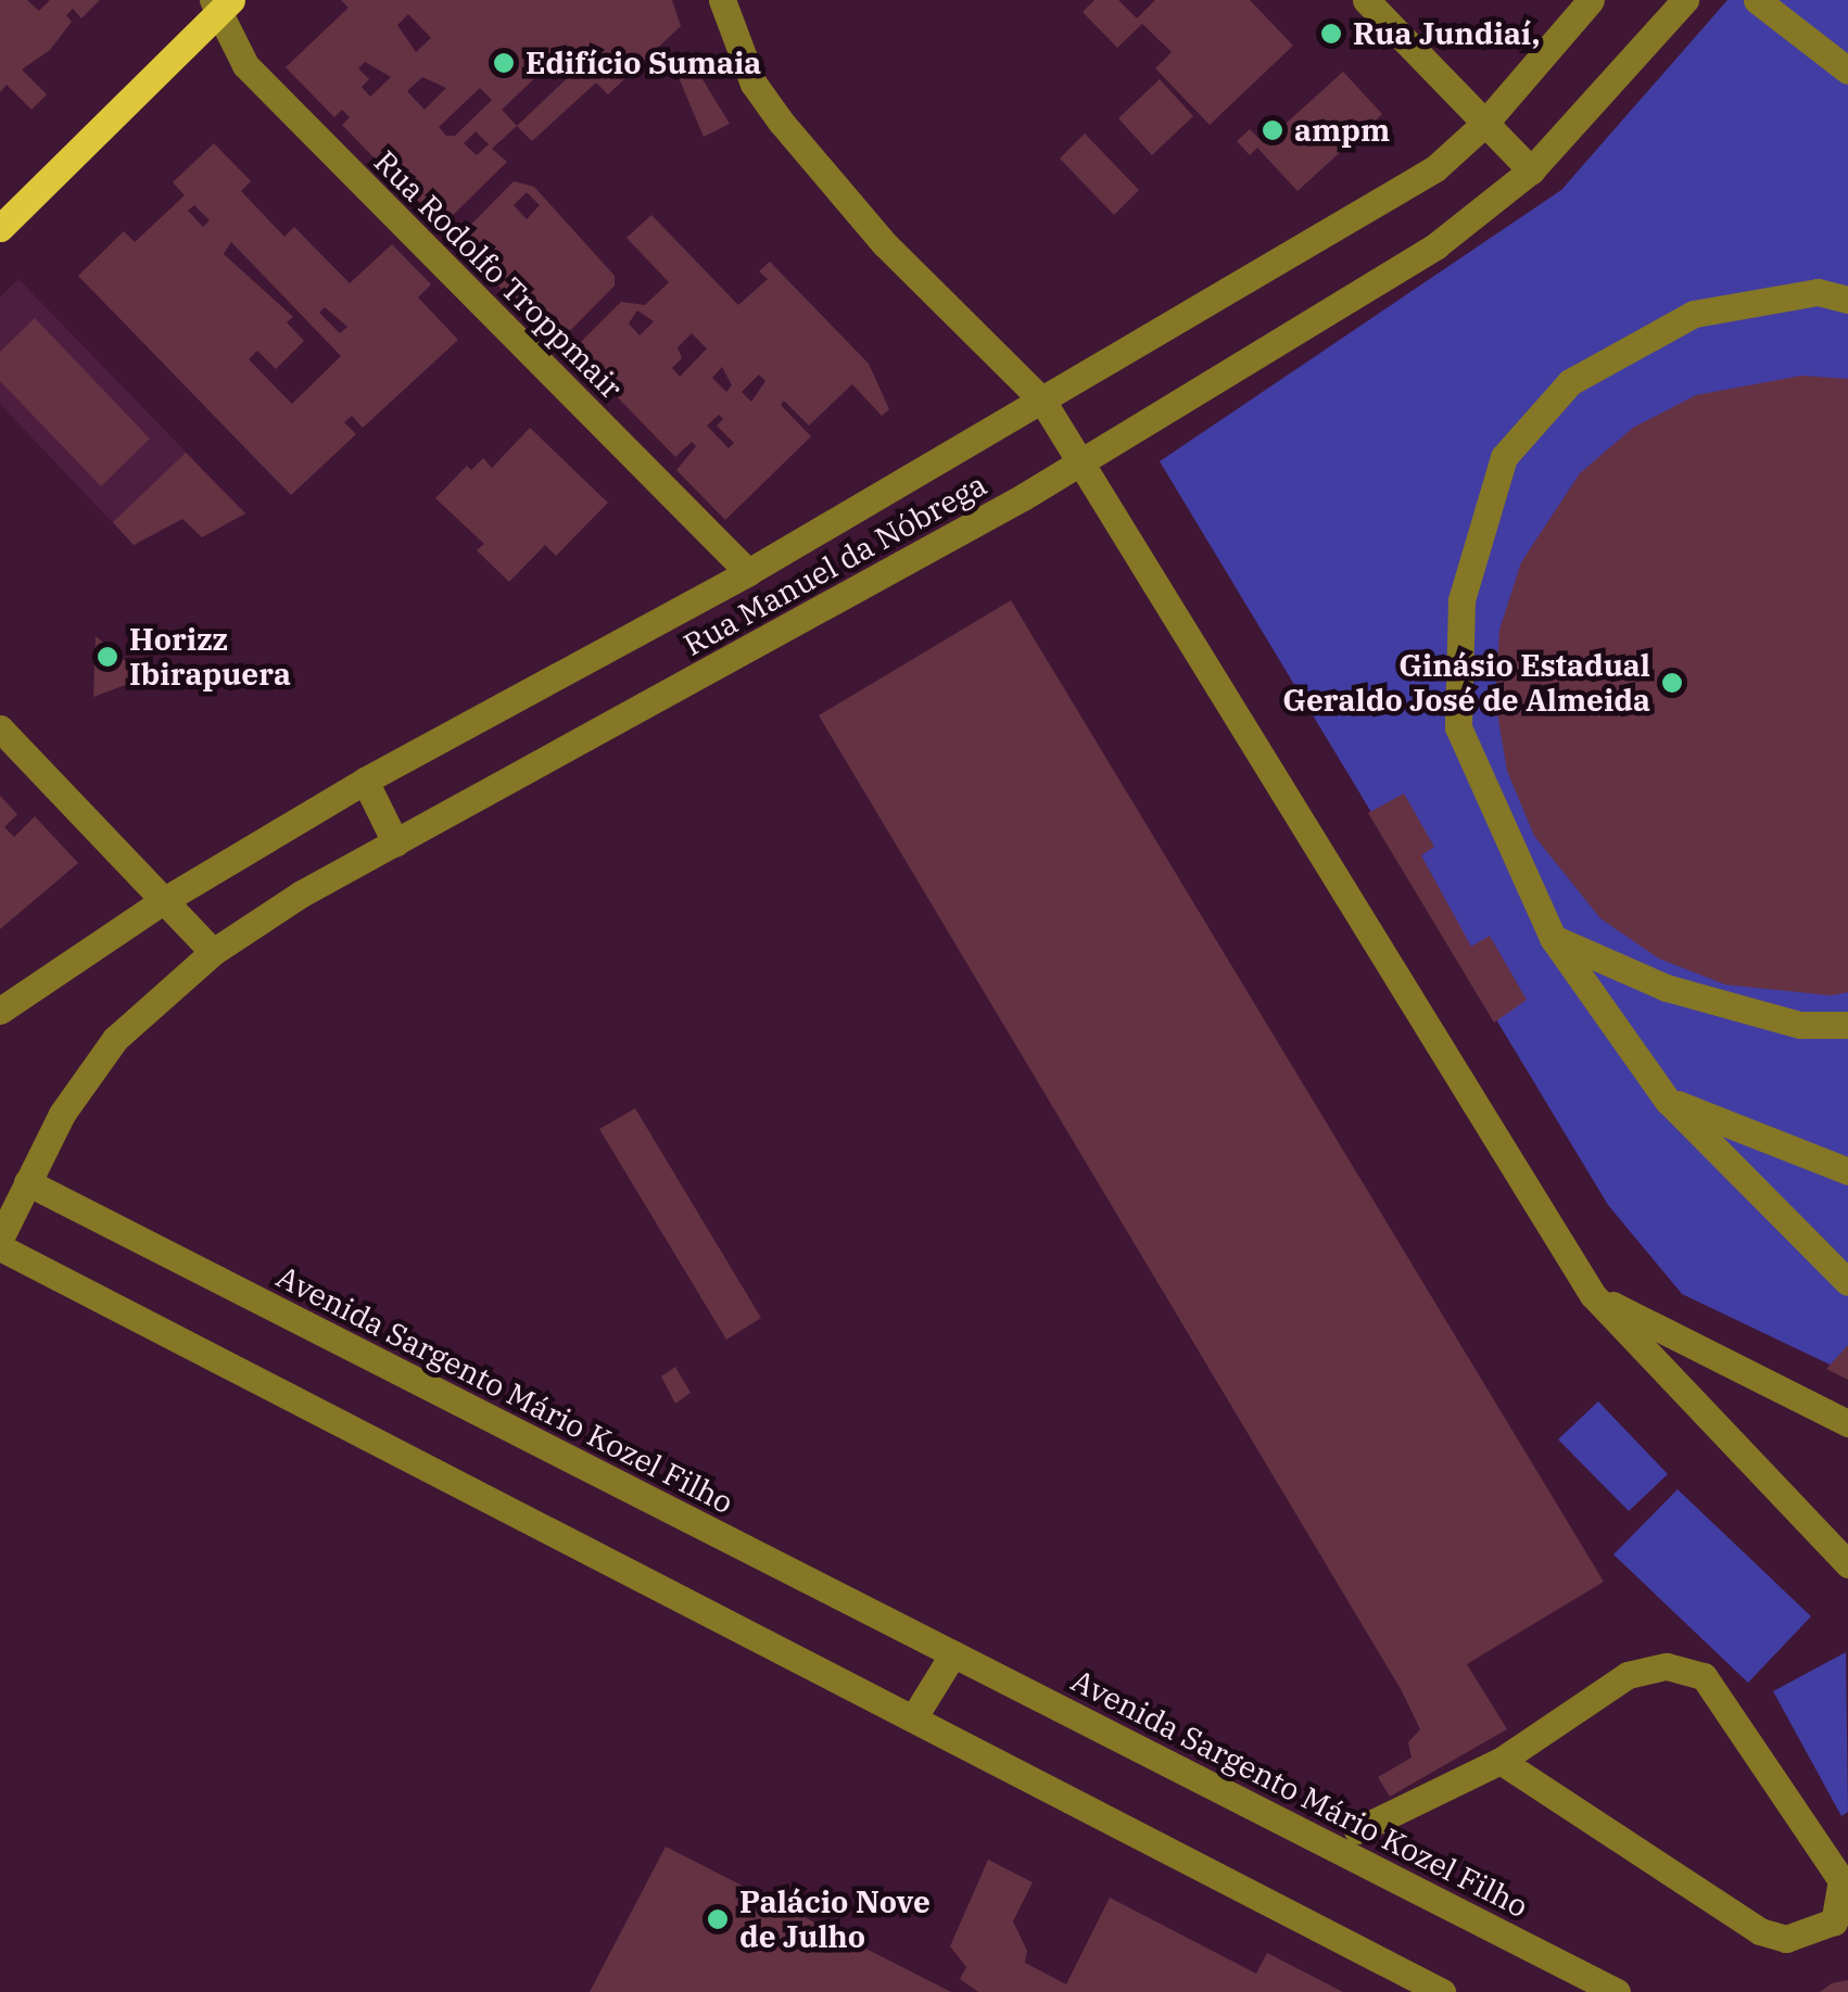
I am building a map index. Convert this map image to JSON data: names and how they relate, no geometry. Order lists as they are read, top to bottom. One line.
{"streets":{"street":["Rua Rodolfo Troppmair","Rua Manuel da Nóbrega","Avenida Sargento Mário Kozel Filho"]},"crossings":[["Rua Rodolfo Troppmair","Rua Manuel da Nóbrega"],["Rua Manuel da Nóbrega","Avenida Sargento Mário Kozel Filho"]],"places":["Rua Jundiaí,","Edifício Sumaia","ampm","Horizz Ibirapuera","Ginásio Estadual Geraldo José de Almeida","Palácio Nove de Julho"]}
